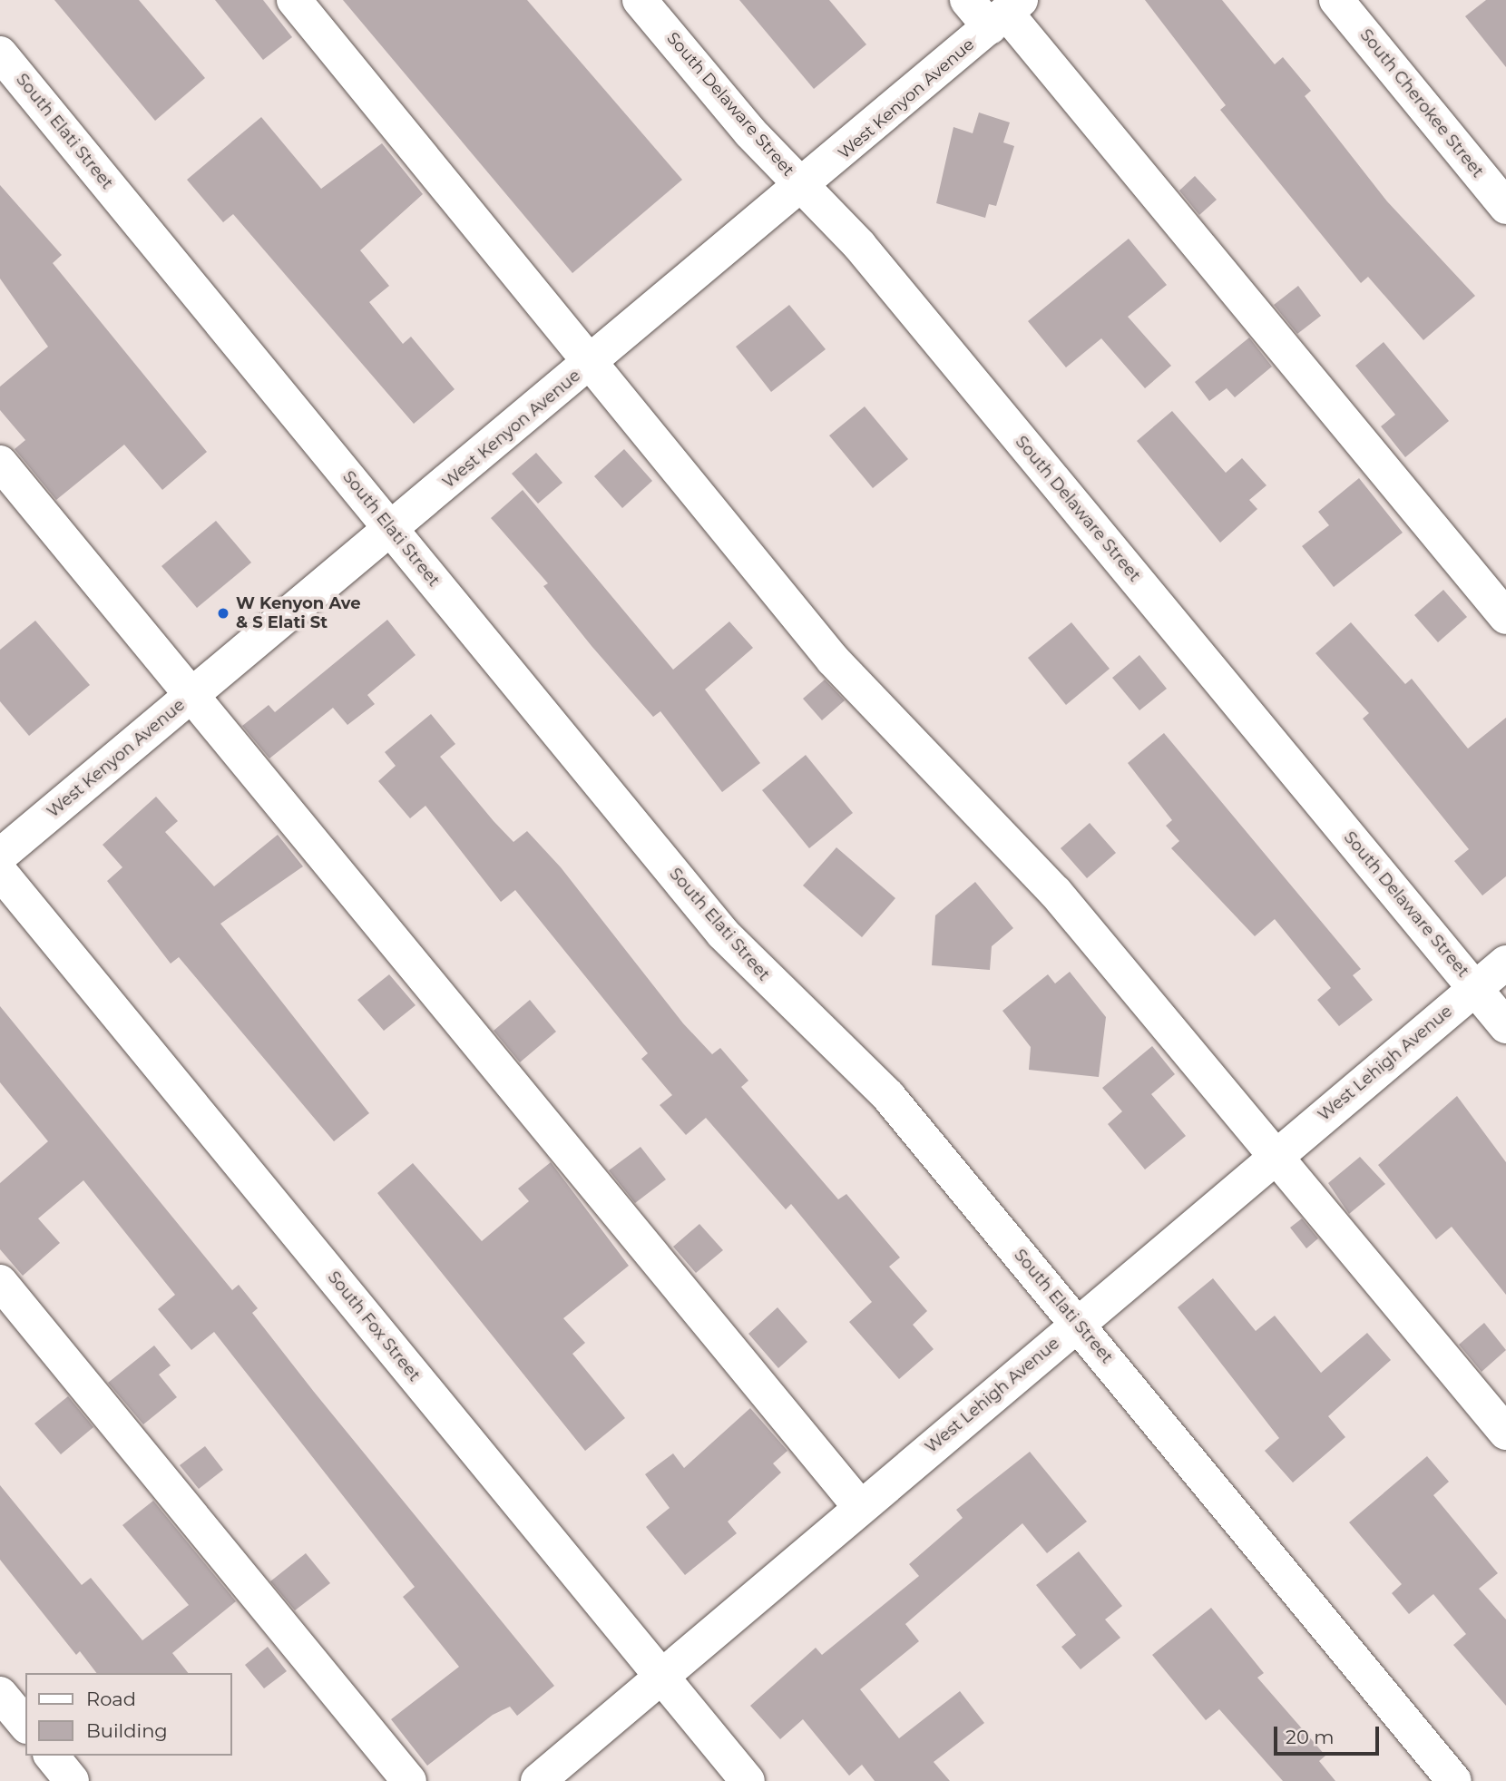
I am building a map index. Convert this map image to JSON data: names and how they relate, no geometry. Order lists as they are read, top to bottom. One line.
{"streets":{"street":["West Kenyon Avenue","South Cherokee Street","South Delaware Street","South Elati Street","West Lehigh Avenue","South Fox Street"]},"crossings":[["West Kenyon Avenue","South Delaware Street"],["West Kenyon Avenue","South Elati Street"],["South Delaware Street","West Lehigh Avenue"],["South Elati Street","West Lehigh Avenue"],["West Lehigh Avenue","South Fox Street"]],"places":["W Kenyon Ave & S Elati St"],"legend":["Road","Building"],"scale_bar":"20 m"}
